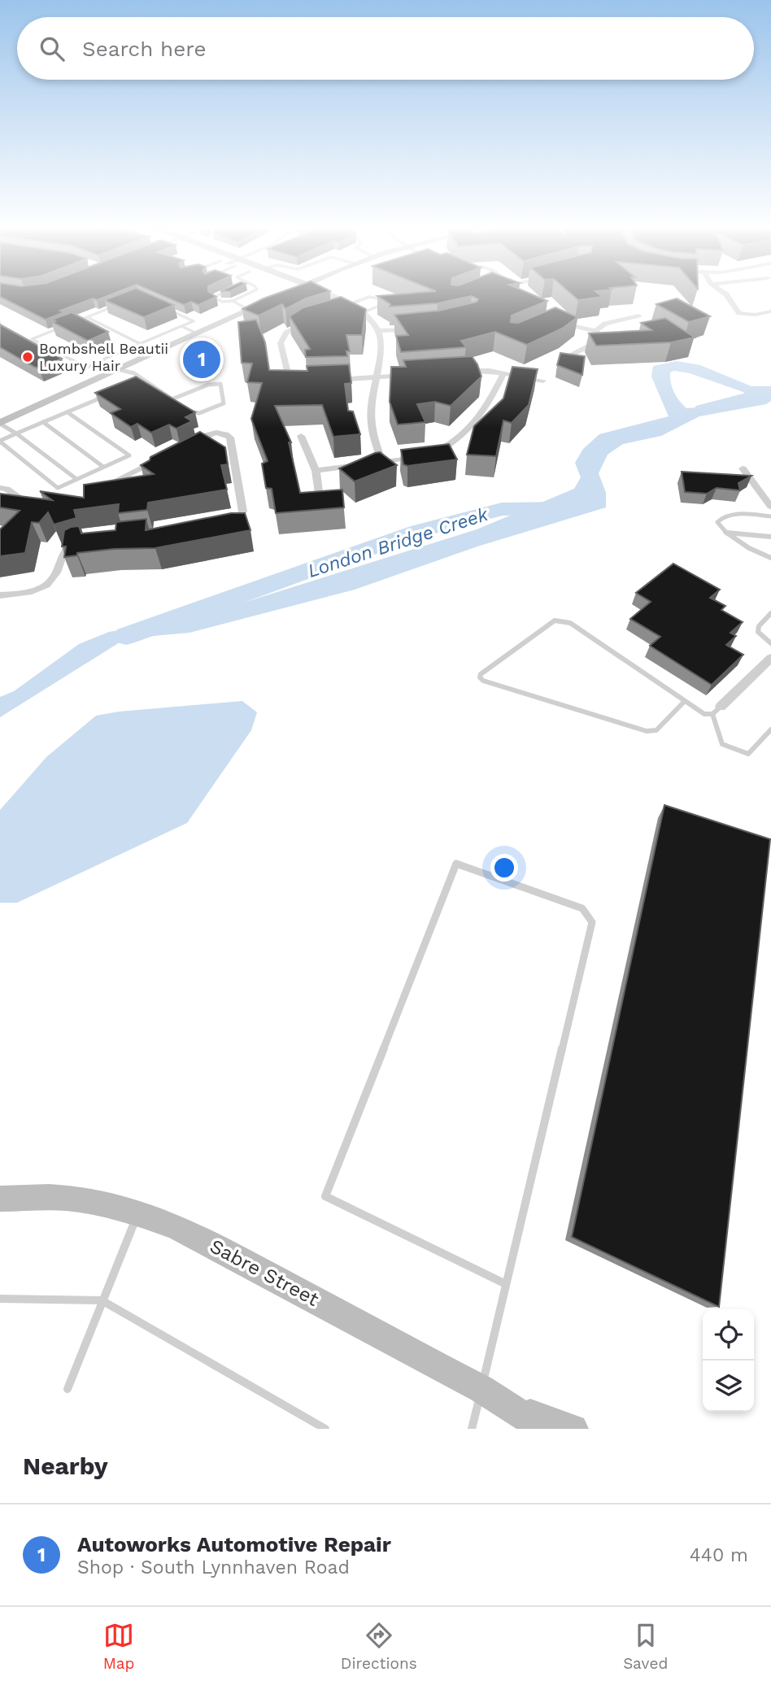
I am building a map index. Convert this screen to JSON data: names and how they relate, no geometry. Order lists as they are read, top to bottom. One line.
{"streets":{"street":["Sabre Street"]},"water":["London Bridge Creek"],"places":["Bombshell Beautii Luxury Hair"],"page":{"search":"Search here","pins":"1","heading":"Nearby","list":[{"mark":"1","name":"Autoworks Automotive Repair","note":"Shop · South Lynnhaven Road","value":"440 m"}],"nav":["Map","Directions","Saved"]}}
